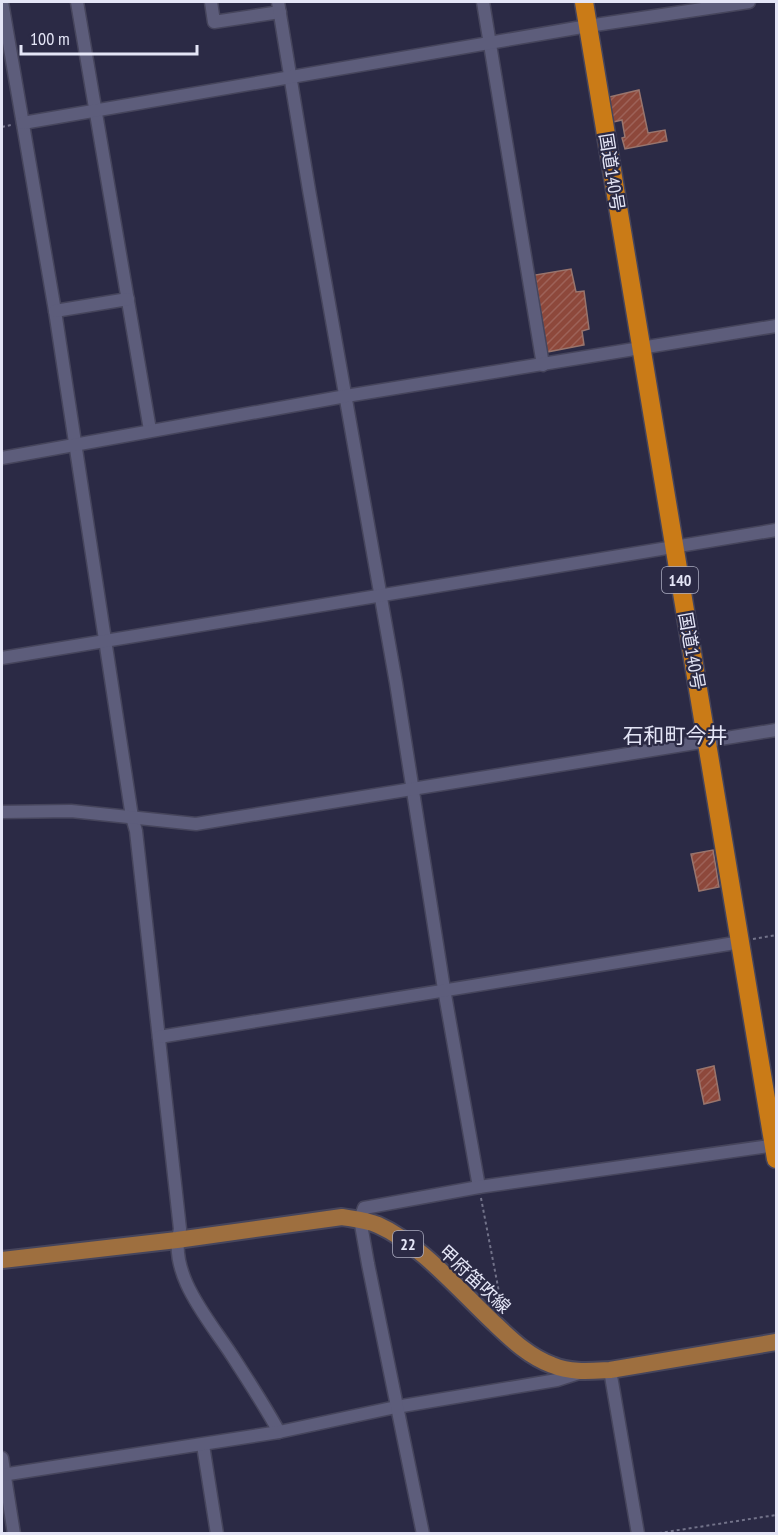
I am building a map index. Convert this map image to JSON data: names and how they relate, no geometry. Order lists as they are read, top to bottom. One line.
{"streets":{"highway":["国道140号","140"],"main road":["22","甲府笛吹線"]},"districts":["石和町今井"],"scale_bar":"100 m"}
